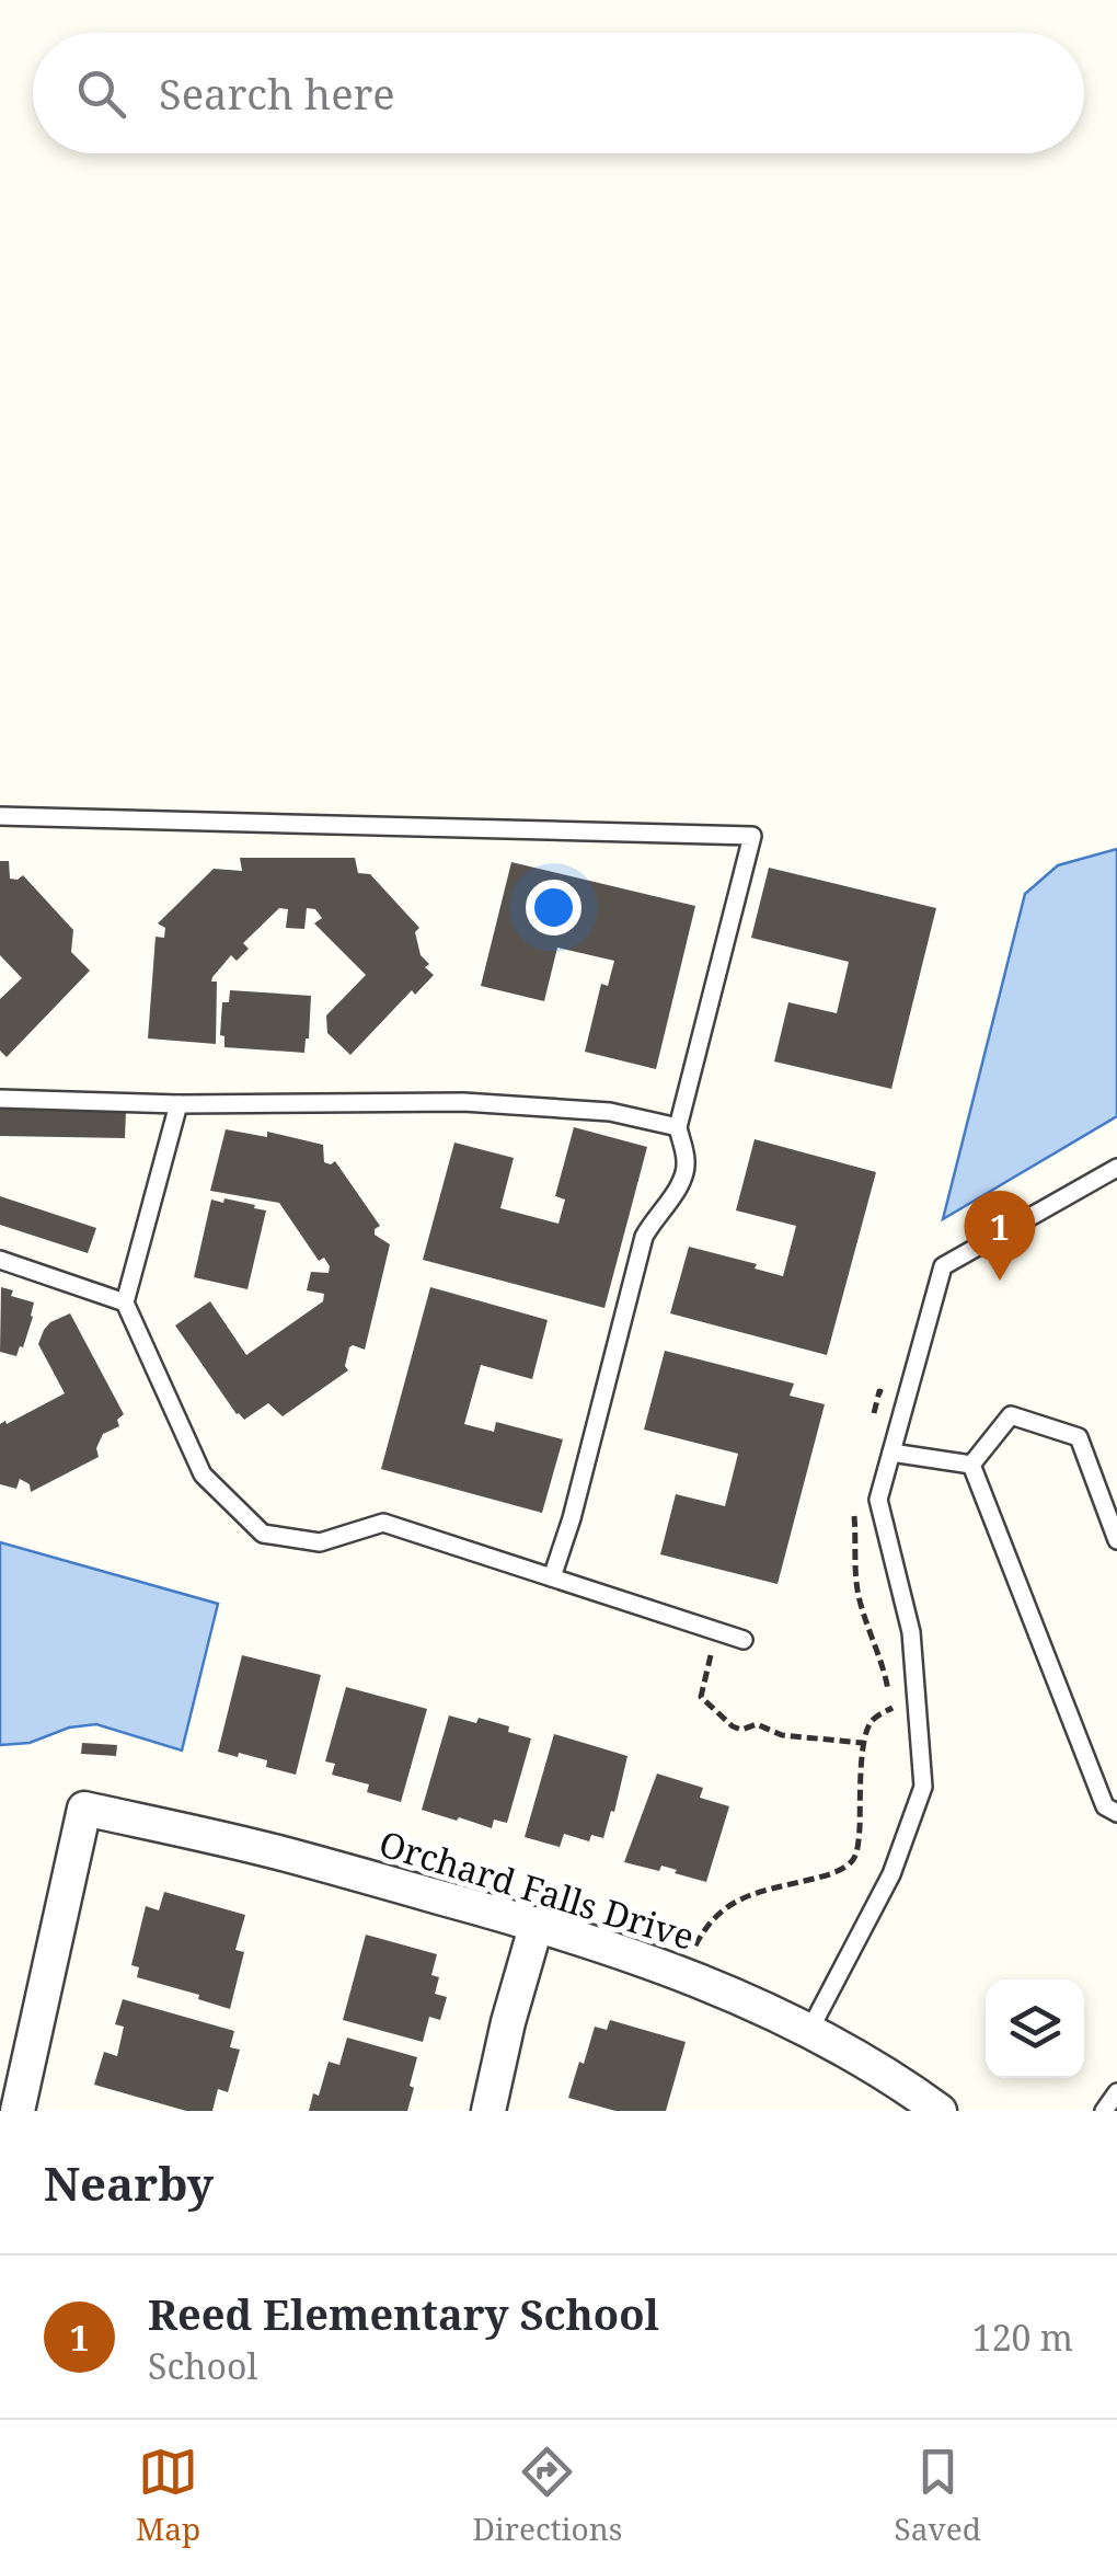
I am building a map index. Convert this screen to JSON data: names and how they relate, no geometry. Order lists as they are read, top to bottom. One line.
{"streets":{"street":["Orchard Falls Drive"]},"page":{"search":"Search here","pins":"1","heading":"Nearby","list":[{"mark":"1","name":"Reed Elementary School","note":"School","value":"120 m"}],"nav":["Map","Directions","Saved"]}}
